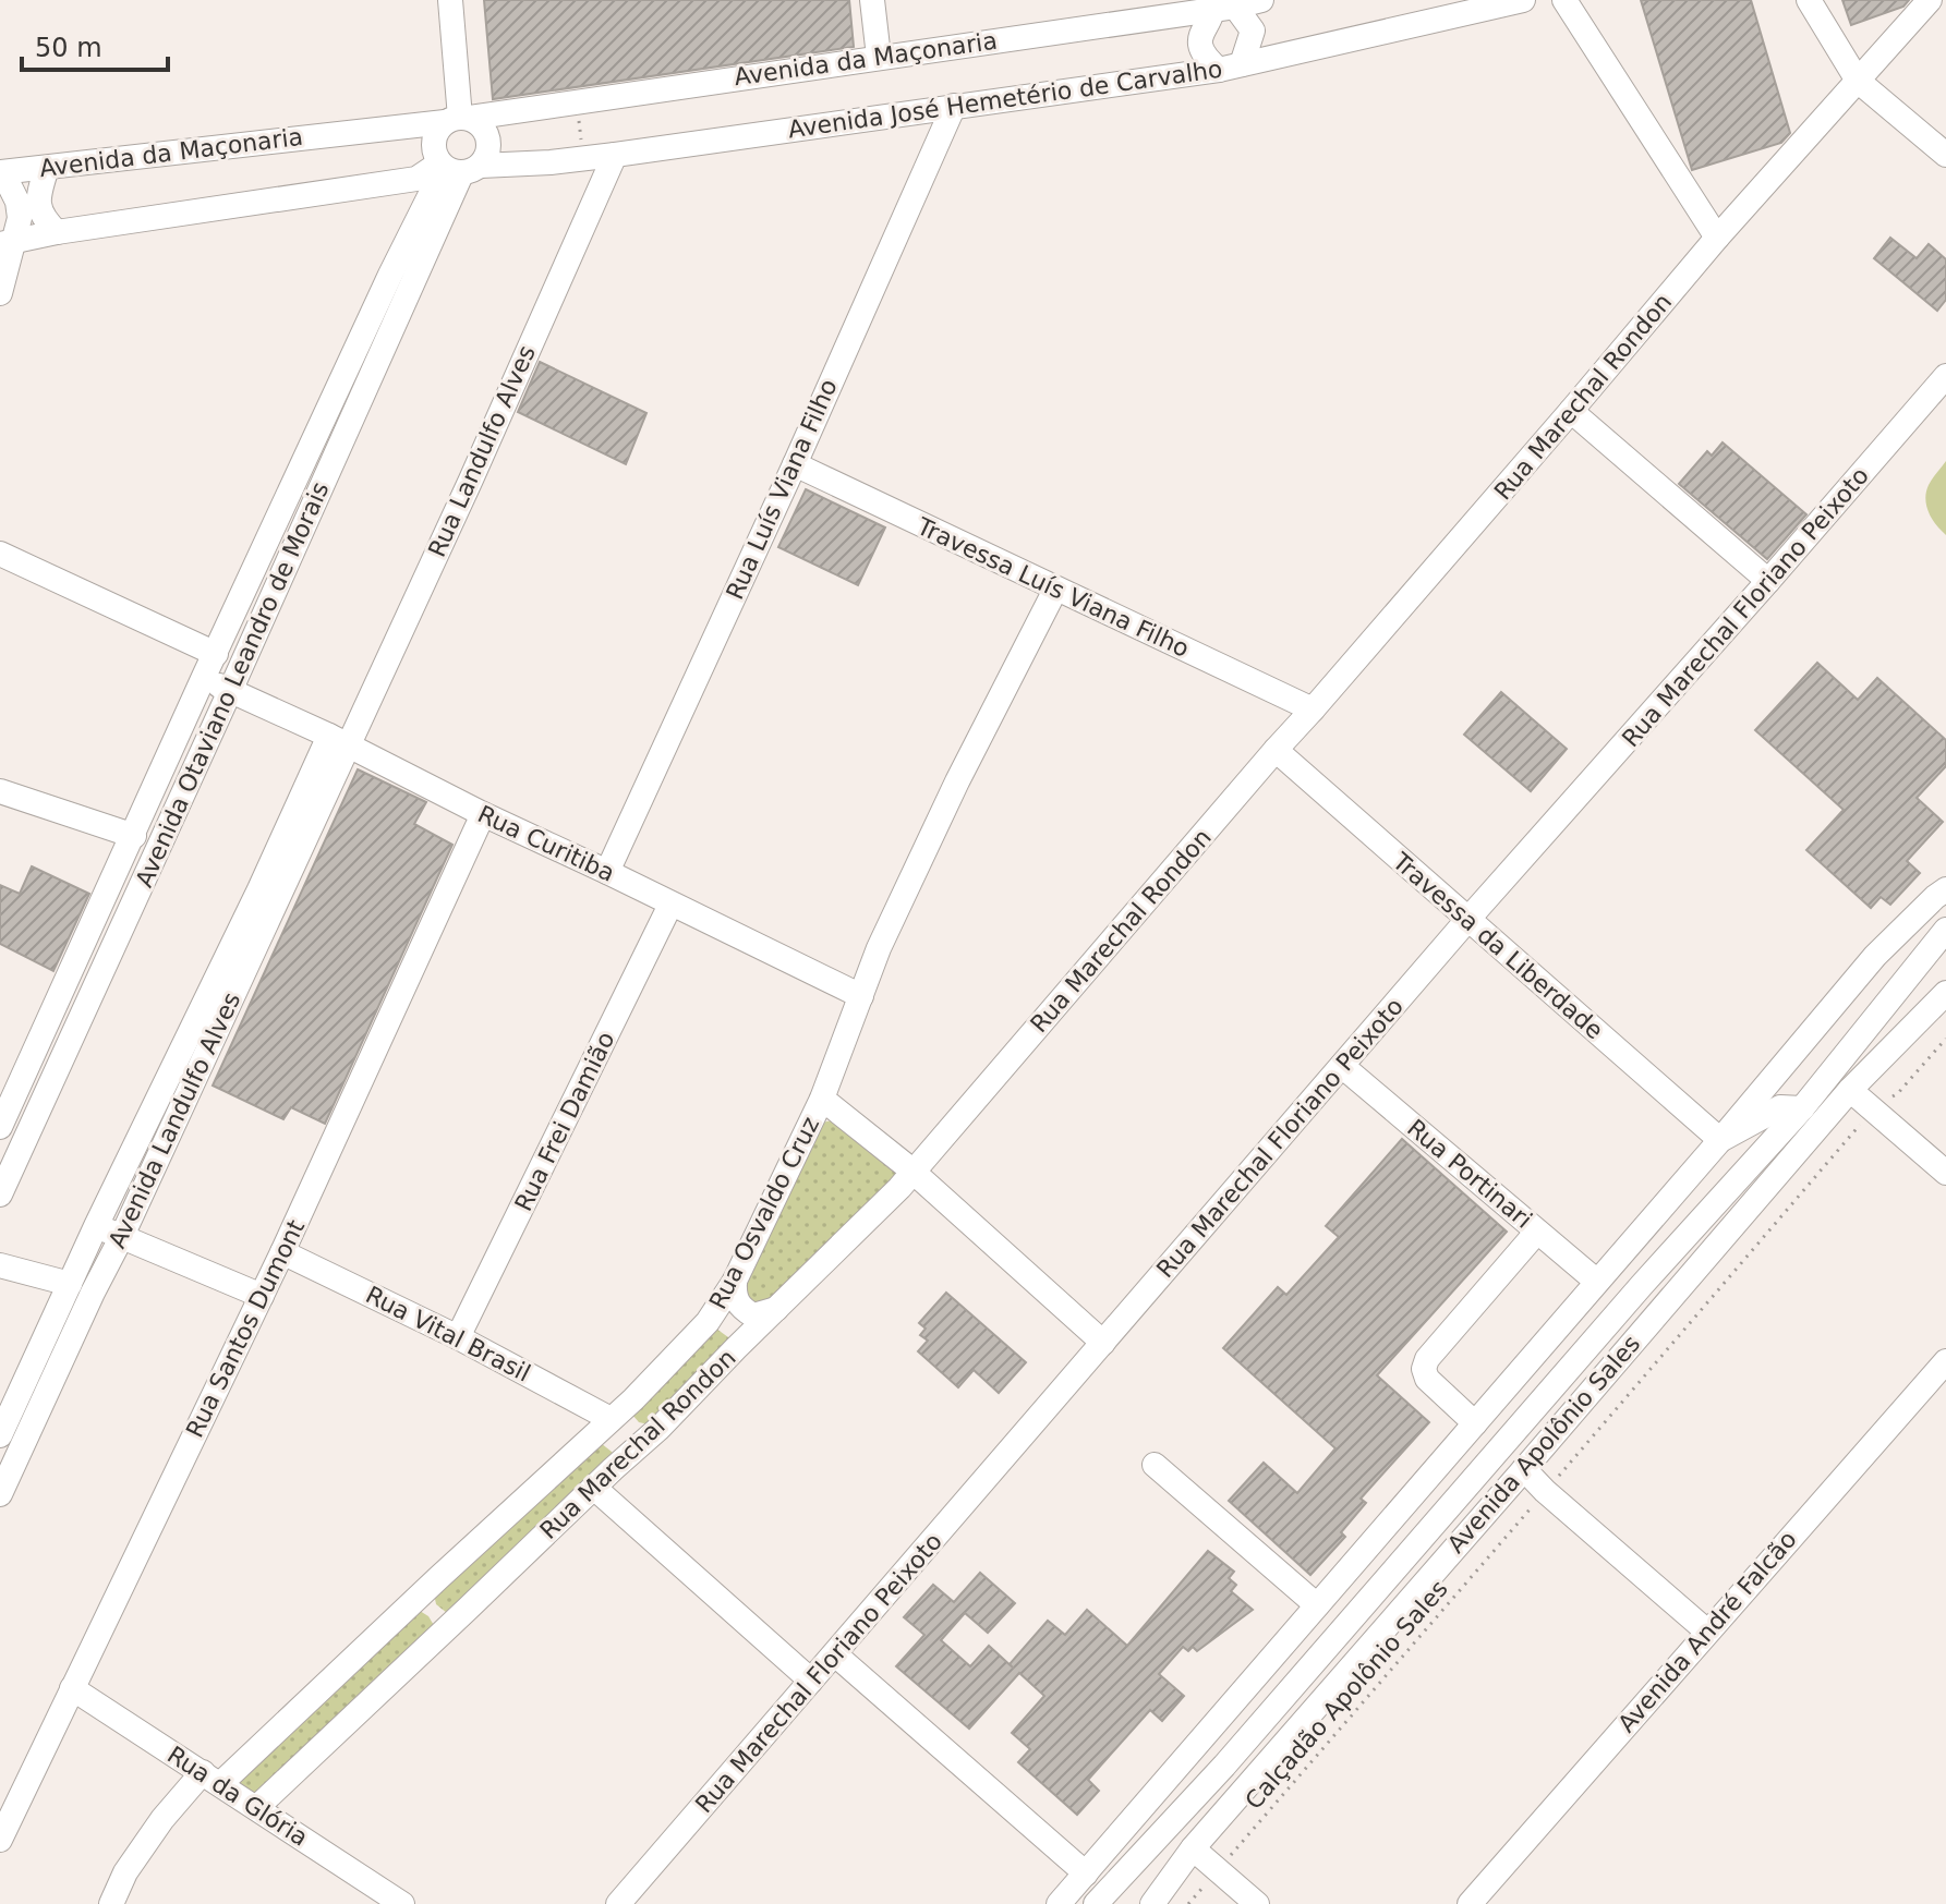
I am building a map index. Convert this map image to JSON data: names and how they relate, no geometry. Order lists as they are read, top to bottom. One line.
{"streets":{"street":["Avenida da Maçonaria","Avenida José Hemetério de Carvalho","Rua Marechal Rondon","Rua Landulfo Alves","Rua Luís Viana Filho","Travessa Luís Viana Filho","Rua Marechal Floriano Peixoto","Avenida Otaviano Leandro de Morais","Rua Curitiba","Travessa da Liberdade","Avenida Landulfo Alves","Rua Frei Damião","Rua Portinari","Rua Osvaldo Cruz","Rua Santos Dumont","Rua Vital Brasil","Avenida Apolônio Sales","Avenida André Falcão","Rua da Glória"],"path":["Calçadão Apolônio Sales"]},"crossings":[["Avenida da Maçonaria","Avenida José Hemetério de Carvalho"],["Avenida da Maçonaria","Avenida Otaviano Leandro de Morais"],["Avenida José Hemetério de Carvalho","Rua Landulfo Alves"],["Avenida José Hemetério de Carvalho","Rua Luís Viana Filho"],["Avenida José Hemetério de Carvalho","Avenida Otaviano Leandro de Morais"],["Rua Marechal Rondon","Travessa Luís Viana Filho"],["Rua Marechal Rondon","Travessa da Liberdade"],["Rua Marechal Rondon","Rua da Glória"],["Rua Landulfo Alves","Rua Curitiba"],["Rua Landulfo Alves","Avenida Landulfo Alves"],["Rua Luís Viana Filho","Travessa Luís Viana Filho"],["Rua Luís Viana Filho","Rua Curitiba"],["Travessa Luís Viana Filho","Rua Osvaldo Cruz"],["Rua Marechal Floriano Peixoto","Travessa da Liberdade"],["Rua Marechal Floriano Peixoto","Rua Portinari"],["Avenida Otaviano Leandro de Morais","Rua Curitiba"],["Rua Curitiba","Avenida Landulfo Alves"],["Rua Curitiba","Rua Frei Damião"],["Rua Curitiba","Rua Osvaldo Cruz"],["Rua Curitiba","Rua Santos Dumont"],["Rua Frei Damião","Rua Vital Brasil"],["Rua Osvaldo Cruz","Rua Vital Brasil"],["Rua Osvaldo Cruz","Rua da Glória"],["Rua Santos Dumont","Rua Vital Brasil"],["Rua Santos Dumont","Rua da Glória"]],"scale_bar":"50 m"}
